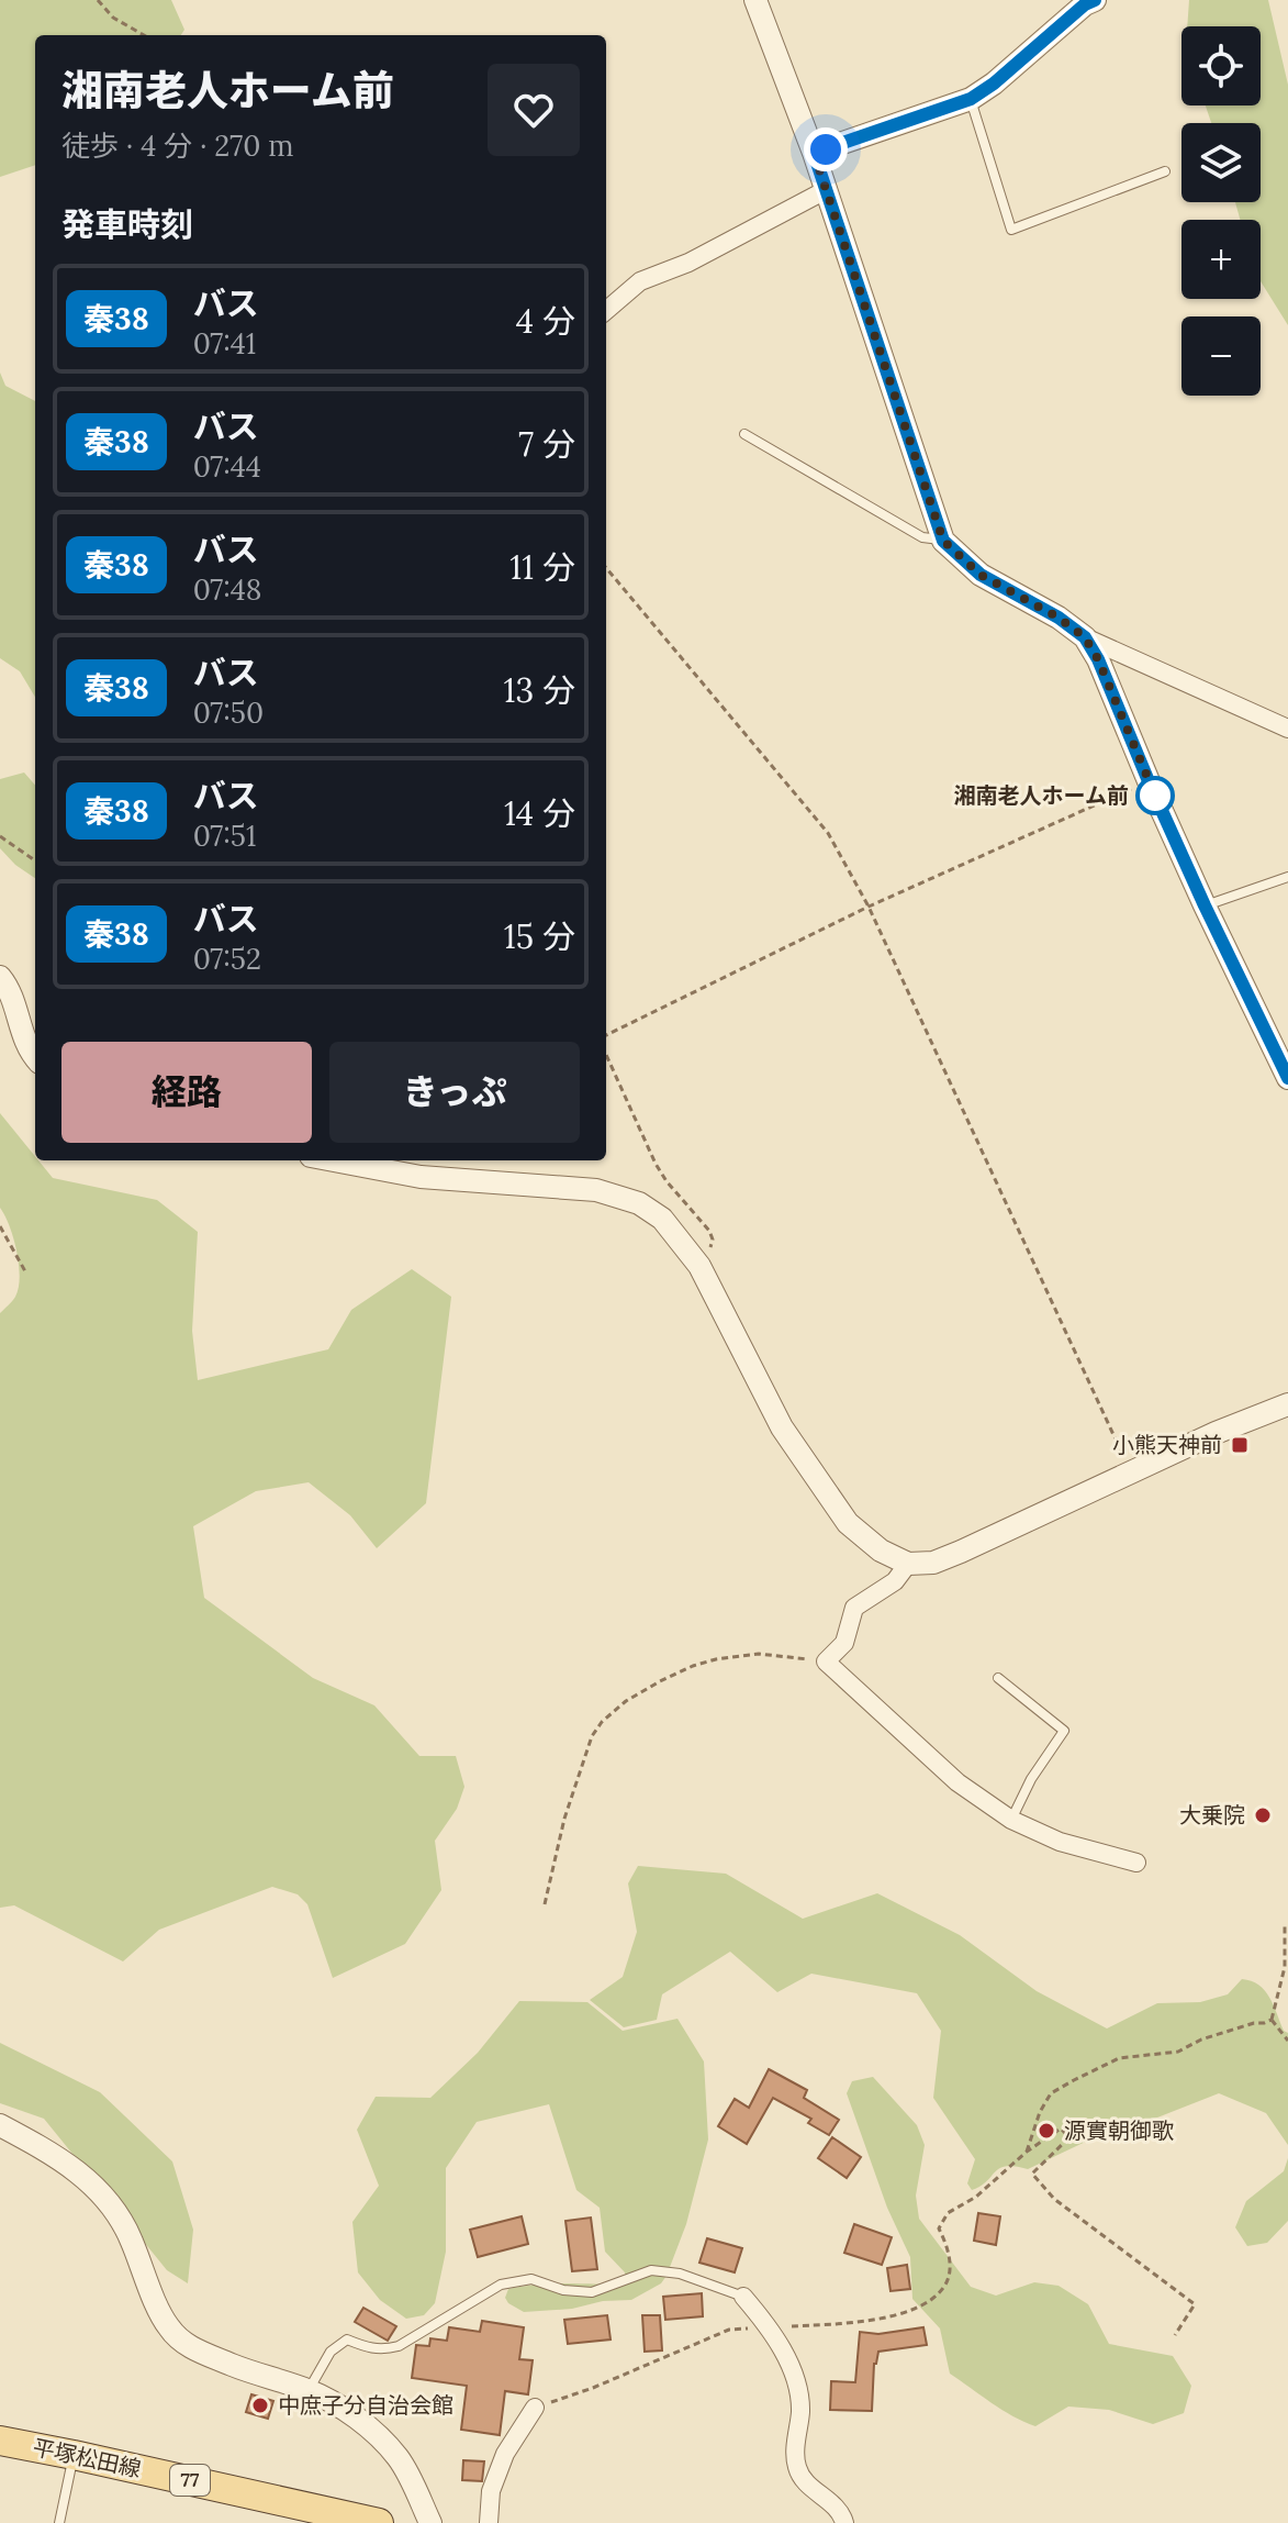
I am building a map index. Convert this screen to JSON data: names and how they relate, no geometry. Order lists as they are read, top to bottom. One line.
{"streets":{"main road":["平塚松田線","77"]},"places":{"other":["湘南老人ホーム前","大乗院","源實朝御歌","中庶子分自治会館"],"transit":["小熊天神前"]},"lines":["bus line 秦38"],"page":{"map_buttons":["+","−"],"heading":[["湘南老人ホーム前","徒歩 · 4 分 · 270 m"],"発車時刻"],"list":[{"mark":"秦38","name":"バス","note":"07:41","value":"4 分"},{"mark":"秦38","name":"バス","note":"07:44","value":"7 分"},{"mark":"秦38","name":"バス","note":"07:48","value":"11 分"},{"mark":"秦38","name":"バス","note":"07:50","value":"13 分"},{"mark":"秦38","name":"バス","note":"07:51","value":"14 分"},{"mark":"秦38","name":"バス","note":"07:52","value":"15 分"}],"buttons":["経路","きっぷ"]}}
